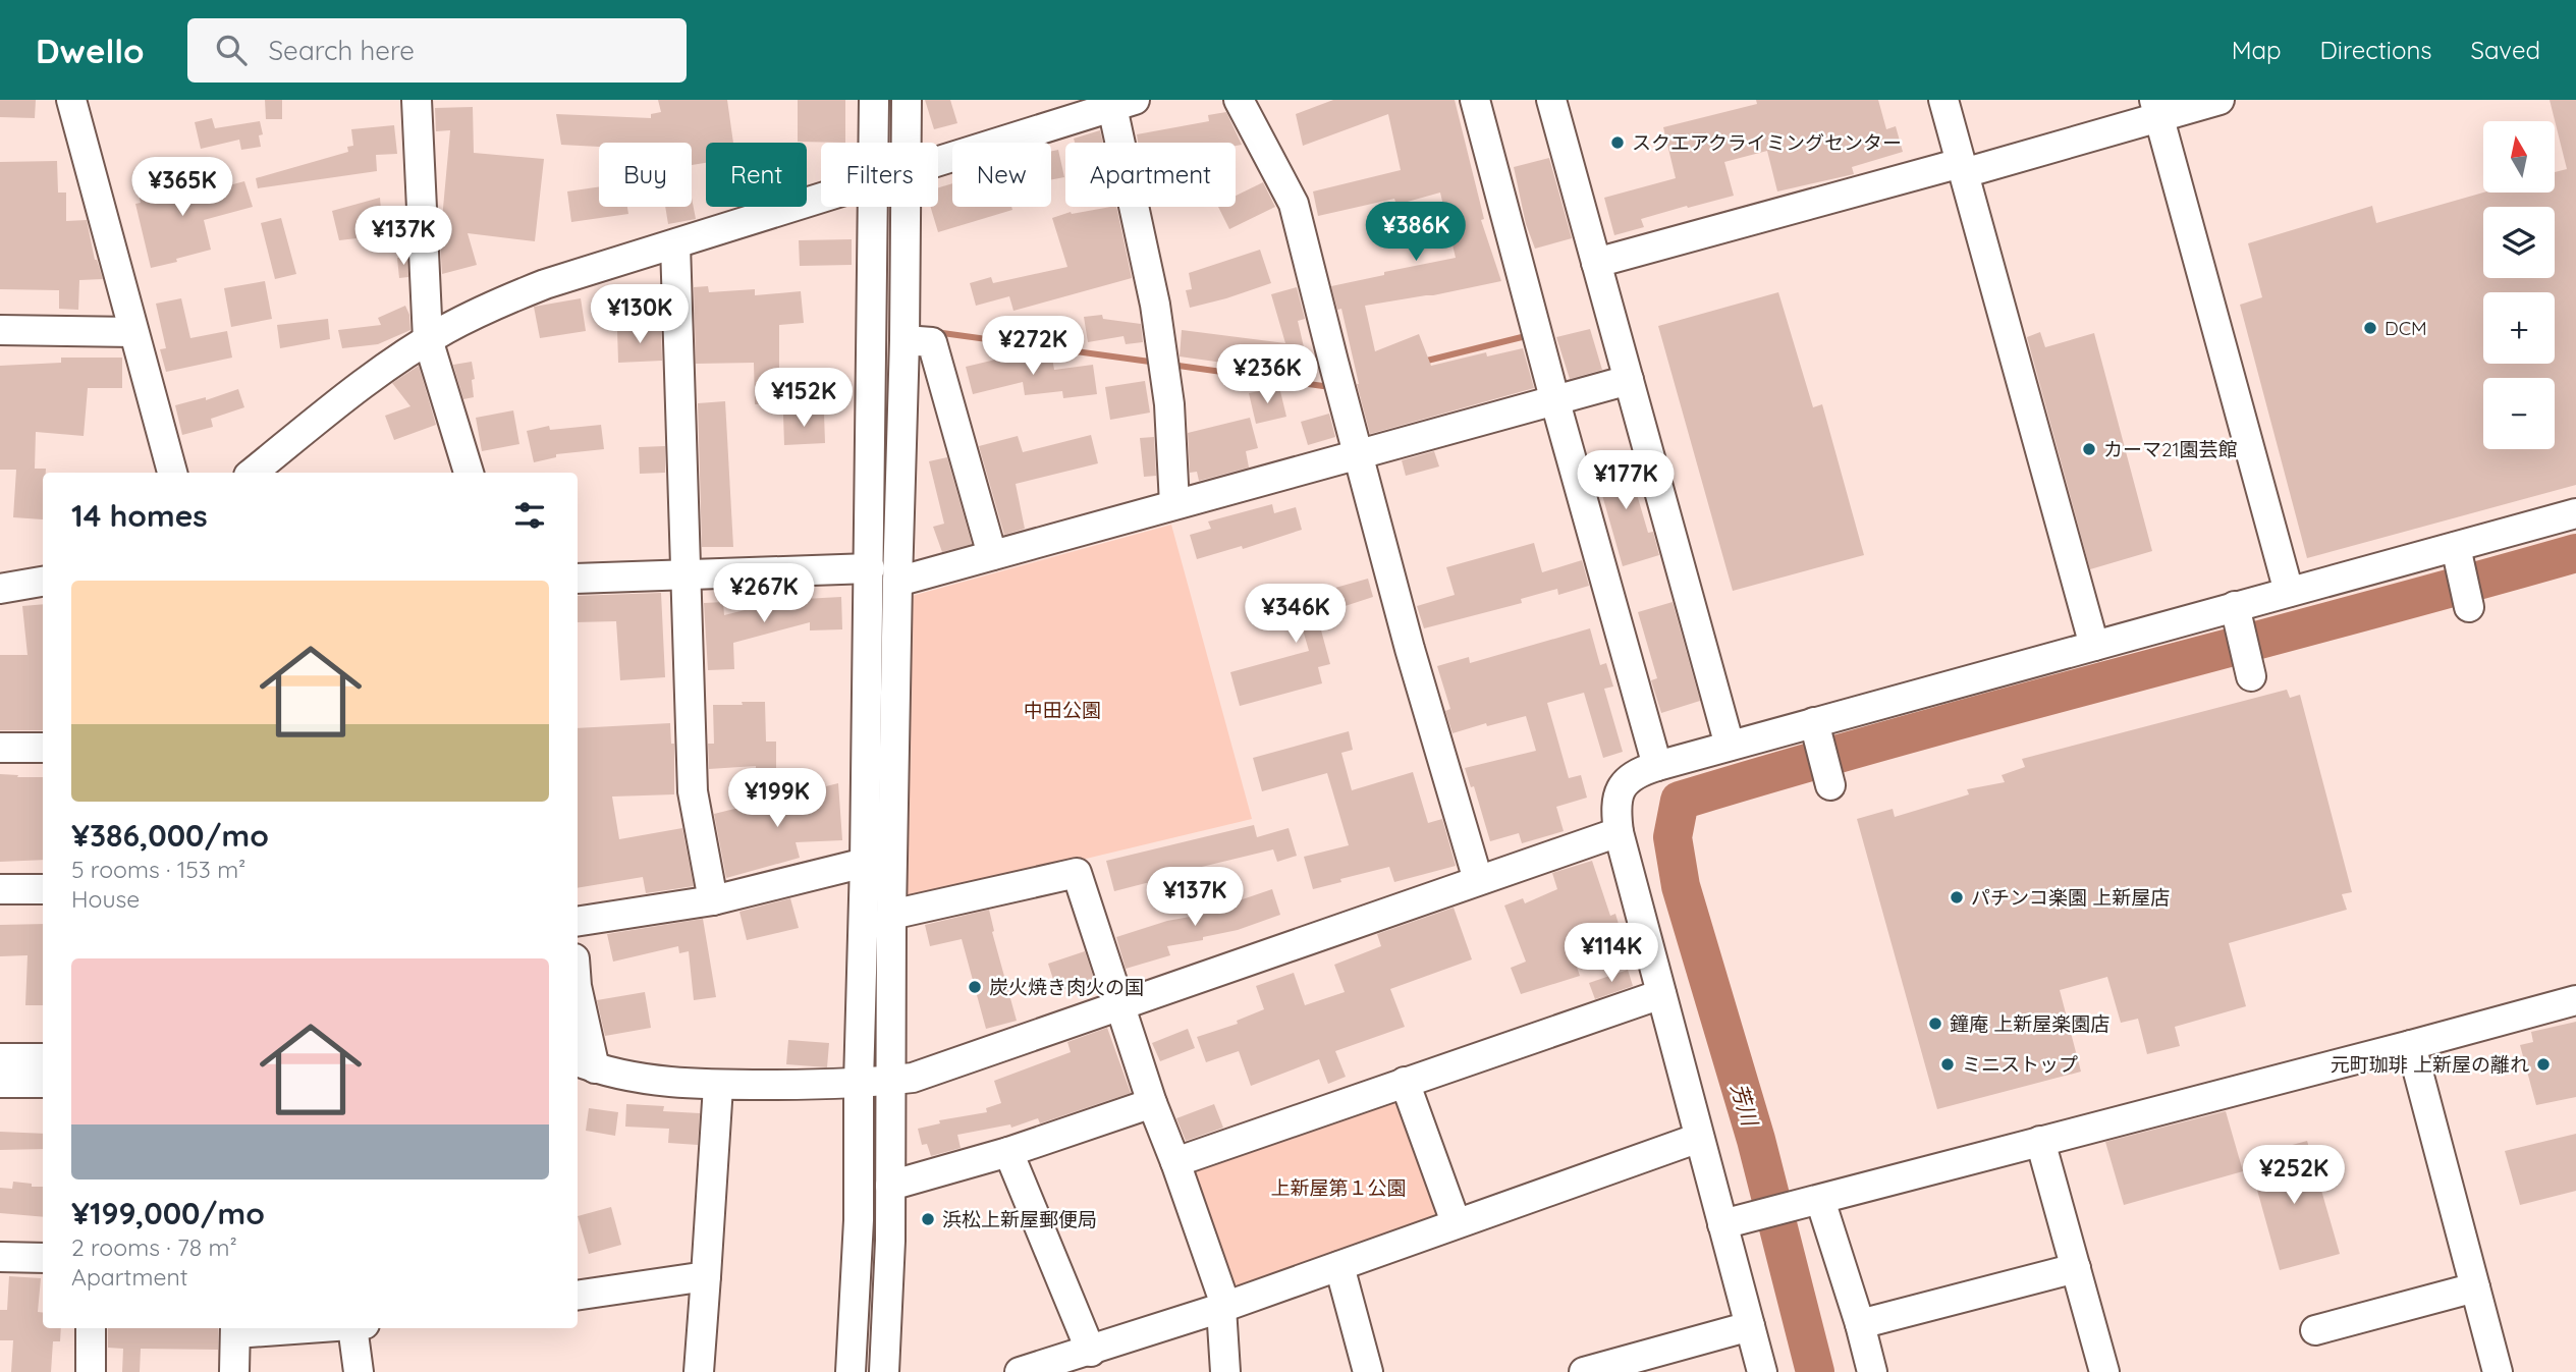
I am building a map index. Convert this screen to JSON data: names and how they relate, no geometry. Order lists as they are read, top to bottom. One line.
{"water":["芳川"],"parks":["中田公園","上新屋第１公園"],"places":["スクエアクライミングセンター","DCM","カーマ21園芸館","パチンコ楽園 上新屋店","炭火焼き肉火の国","鐘庵 上新屋楽園店","ミニストップ","元町珈琲 上新屋の離れ","浜松上新屋郵便局"],"north":"top","page":{"header":"Dwello","search":"Search here","nav":["Map","Directions","Saved"],"map_buttons":["+","−"],"chip":["Buy","Rent","Filters","New","Apartment"],"price":["¥365K","¥386K","¥137K","¥130K","¥272K","¥236K","¥152K","¥177K","¥267K","¥346K","¥199K","¥137K","¥114K","¥252K"],"heading":"14 homes","list":[{"name":"¥386,000/mo","note":"5 rooms · 153 m² · House"},{"name":"¥199,000/mo","note":"2 rooms · 78 m² · Apartment"}]}}
